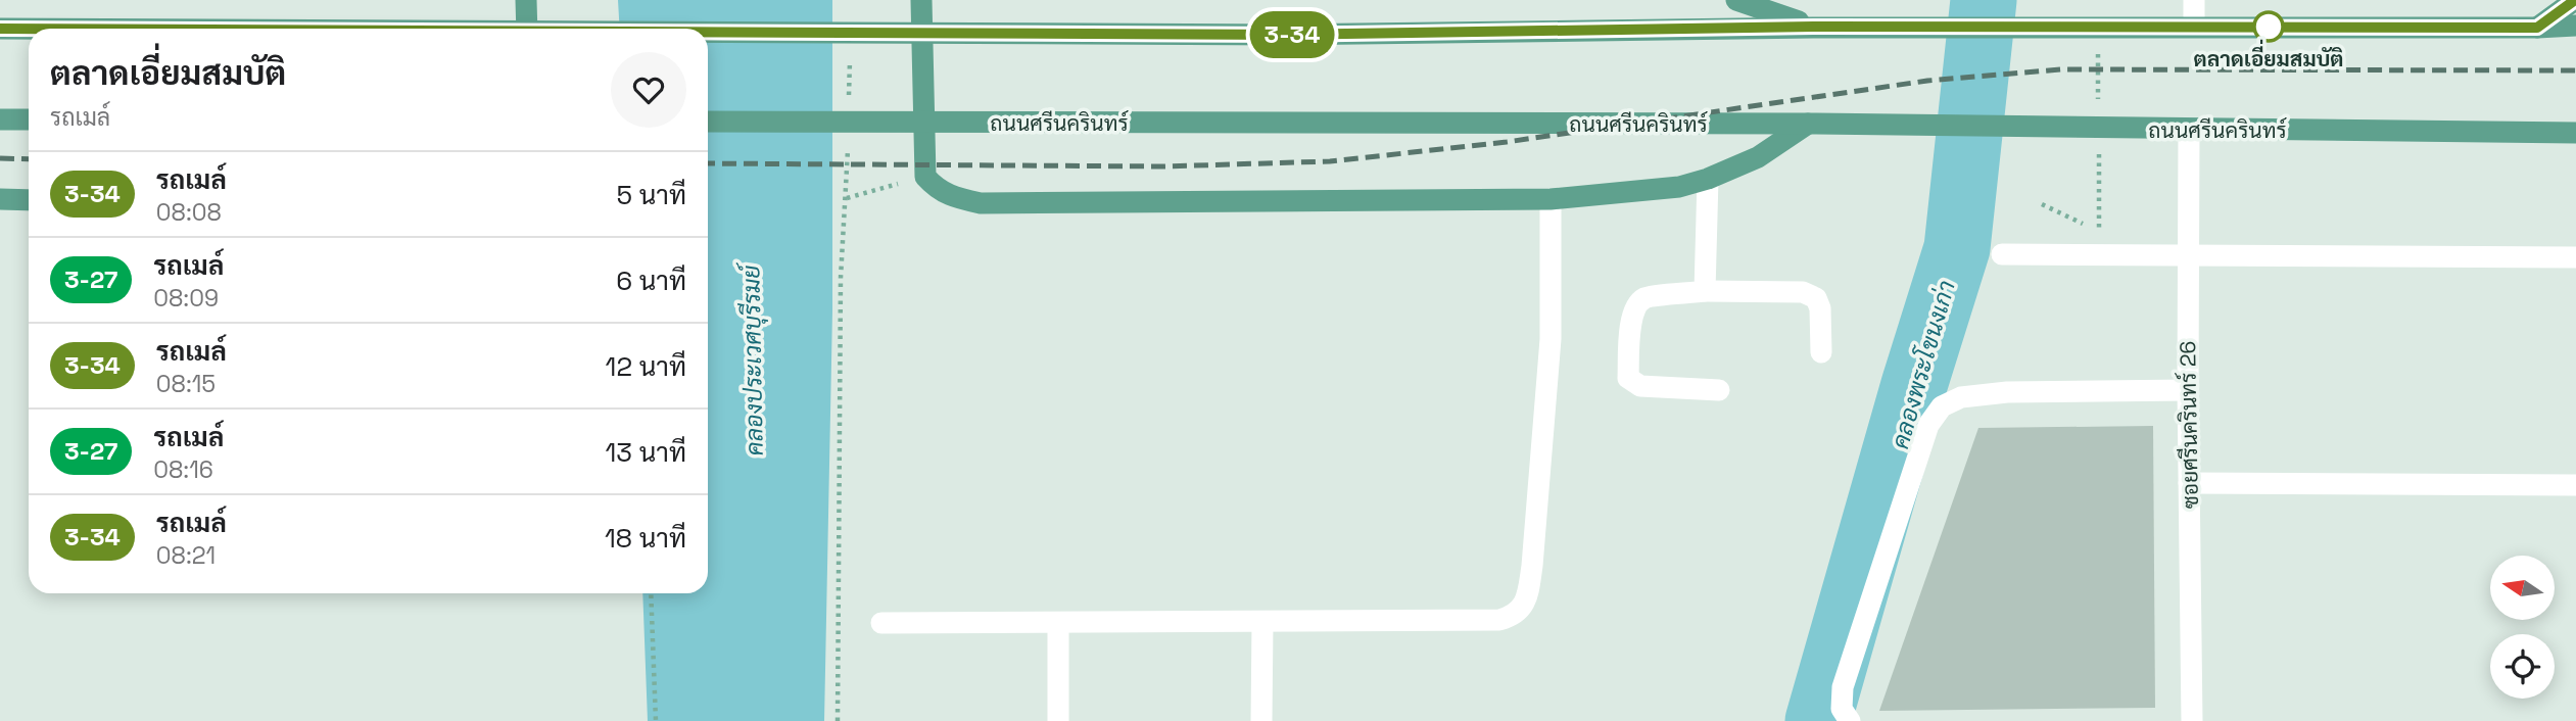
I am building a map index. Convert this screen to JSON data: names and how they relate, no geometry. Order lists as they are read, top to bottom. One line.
{"streets":{"main road":["ถนนศรีนครินทร์"],"street":["ซอยศรีนครินทร์ 26"]},"crossings":[["ถนนศรีนครินทร์","ซอยศรีนครินทร์ 26"]],"water":["คลองประเวศบุรีรมย์","คลองพระโขนงเก่า"],"places":["ตลาดเอี่ยมสมบัติ"],"lines":["bus line 3-34"],"north":"left","page":{"on_map":"3-34","heading":["ตลาดเอี่ยมสมบัติ","รถเมล์"],"list":[{"mark":"3-34","name":"รถเมล์","note":"08:08","value":"5 นาที"},{"mark":"3-27","name":"รถเมล์","note":"08:09","value":"6 นาที"},{"mark":"3-34","name":"รถเมล์","note":"08:15","value":"12 นาที"},{"mark":"3-27","name":"รถเมล์","note":"08:16","value":"13 นาที"},{"mark":"3-34","name":"รถเมล์","note":"08:21","value":"18 นาที"}]}}
